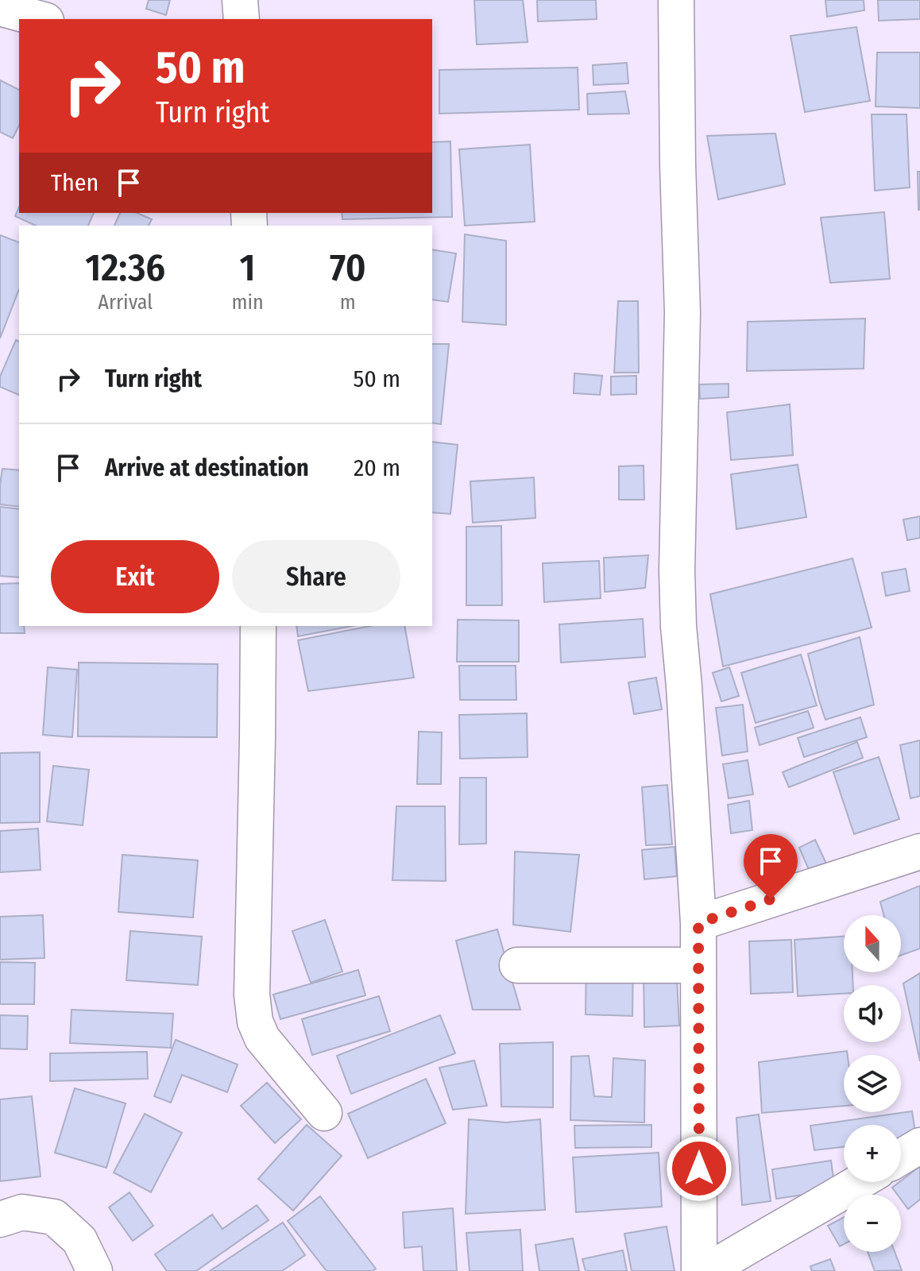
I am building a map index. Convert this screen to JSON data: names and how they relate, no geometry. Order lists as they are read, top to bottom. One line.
{"north":"top","page":{"turn":["50 m","Turn right"],"then":"Then","eta":["12:36","Arrival","1","min","70","m"],"list":[{"name":"Turn right","value":"50 m"},{"name":"Arrive at destination","value":"20 m"}],"buttons":["Exit","Share"],"map_buttons":["+","−"]}}
